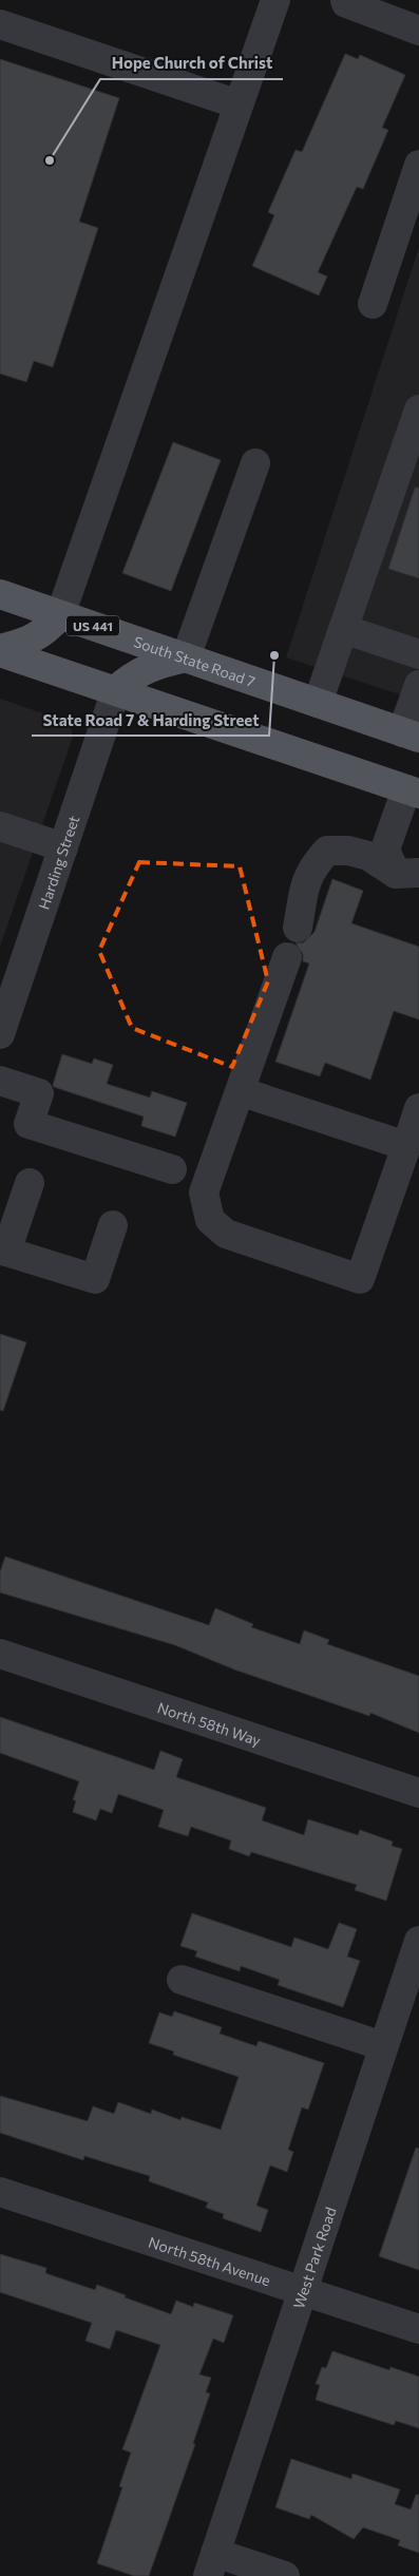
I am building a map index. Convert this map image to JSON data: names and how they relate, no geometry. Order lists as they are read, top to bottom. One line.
{"streets":{"main road":["US 441","South State Road 7"],"street":["Harding Street","North 58th Way","West Park Road","North 58th Avenue"]},"crossings":[["West Park Road","North 58th Avenue"]],"places":["Hope Church of Christ","State Road 7 & Harding Street"]}
